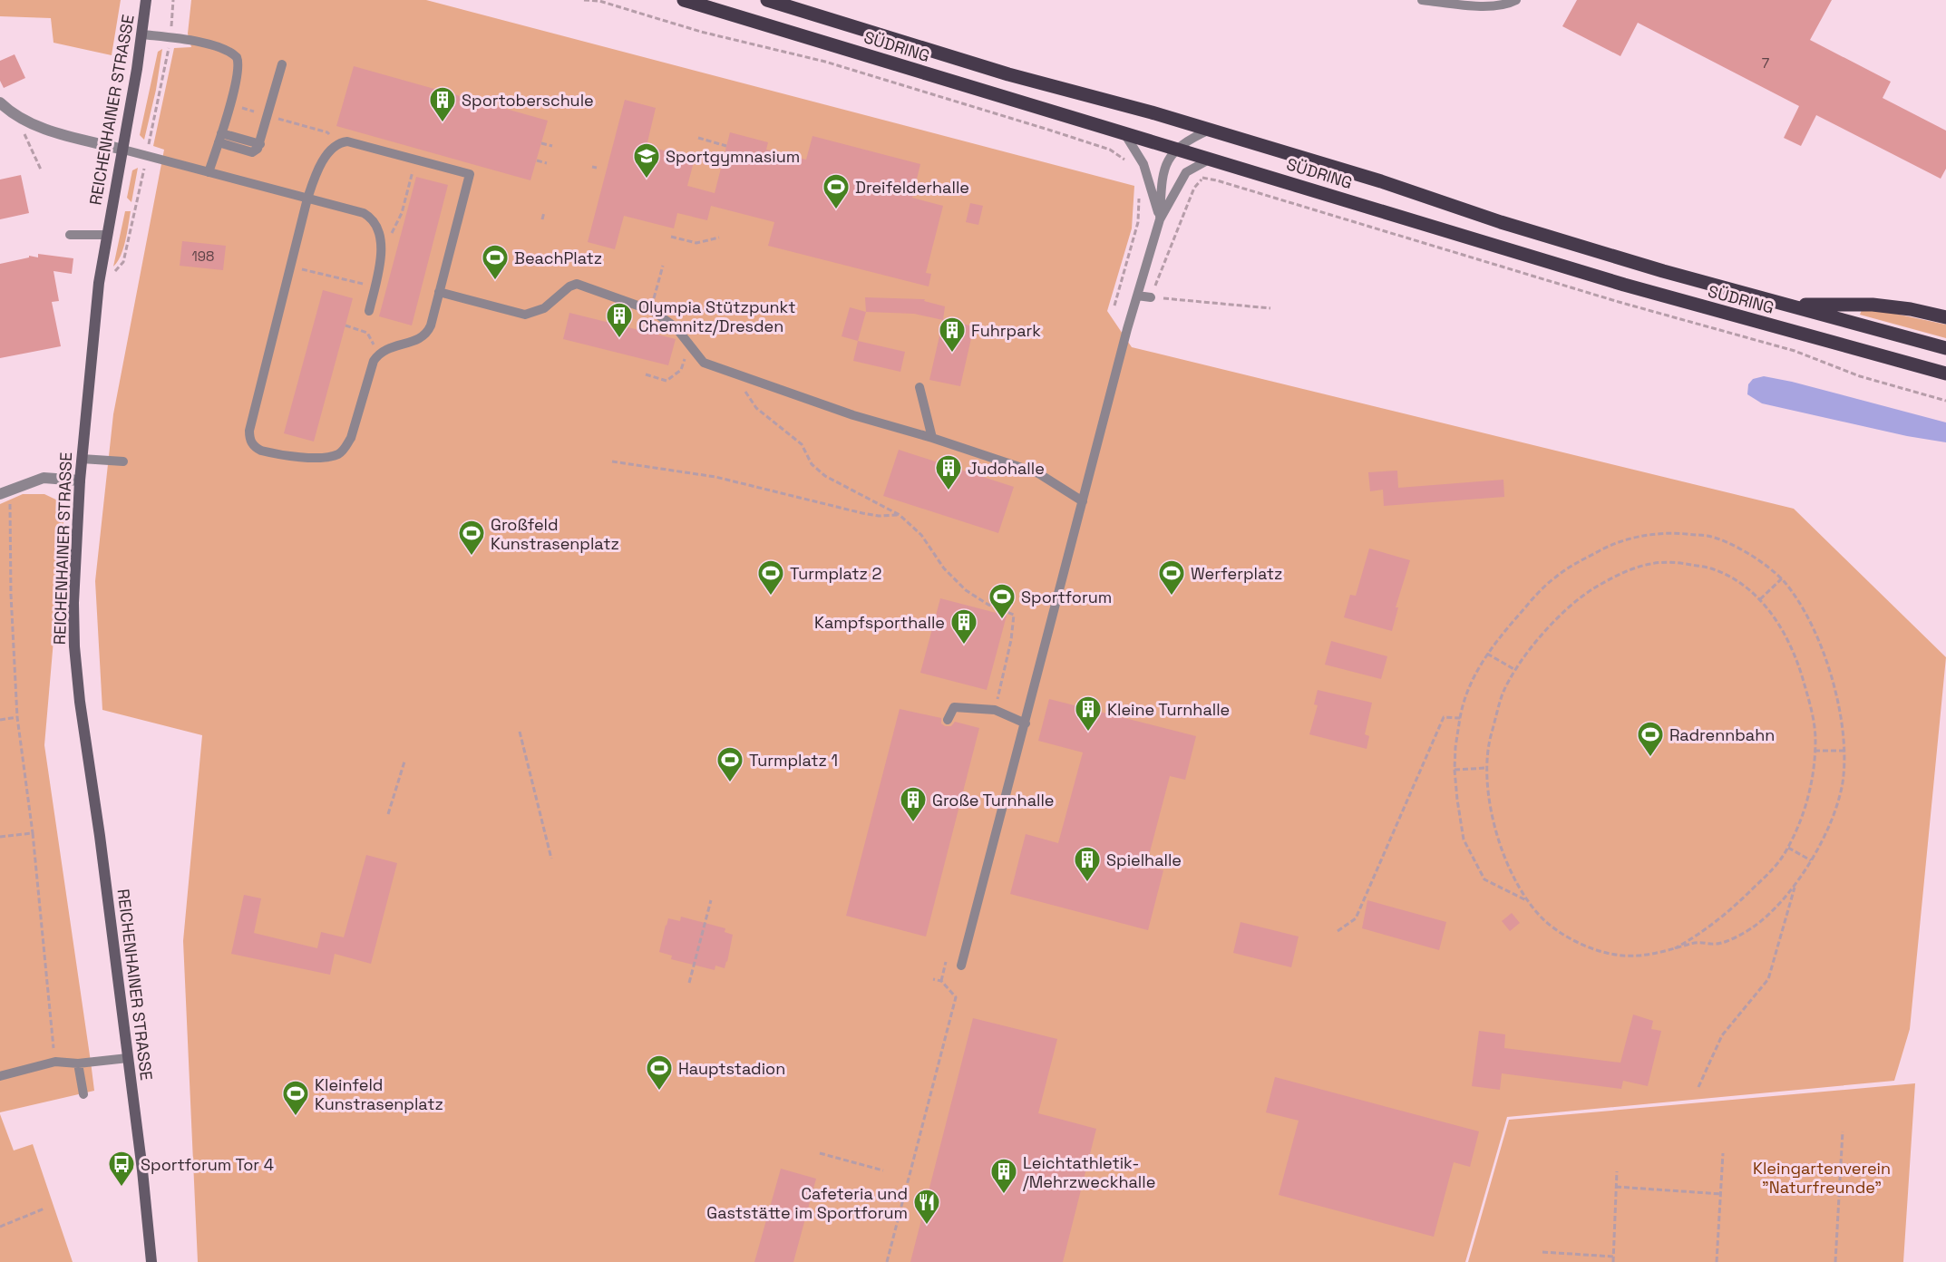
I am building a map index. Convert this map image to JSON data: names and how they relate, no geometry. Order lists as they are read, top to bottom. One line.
{"streets":{"main road":["SÜDRING","REICHENHAINER STRASSE"]},"parks":["Kleingartenverein \"Naturfreunde\""],"places":{"building":["Sportoberschule","Olympia Stützpunkt Chemnitz/Dresden","Fuhrpark","Judohalle","Kampfsporthalle","Kleine Turnhalle","Große Turnhalle","Spielhalle","Leichtathletik- /Mehrzweckhalle"],"school or university":["Sportgymnasium"],"sports":["Dreifelderhalle","BeachPlatz","Großfeld Kunstrasenplatz","Turmplatz 2","Werferplatz","Sportforum","Radrennbahn","Turmplatz 1","Hauptstadion","Kleinfeld Kunstrasenplatz"],"bus stop":["Sportforum Tor 4"],"restaurant":["Cafeteria und Gaststätte im Sportforum"]},"house_numbers":["7","198"]}
